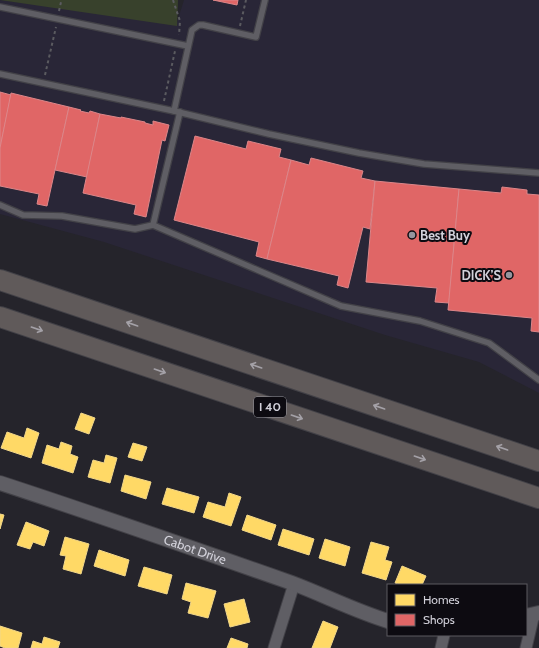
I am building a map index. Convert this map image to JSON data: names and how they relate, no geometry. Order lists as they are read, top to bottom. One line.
{"streets":{"highway":["I 40"],"street":["Cabot Drive"]},"places":["Best Buy","DICK’S"],"legend":["Homes","Shops"]}
